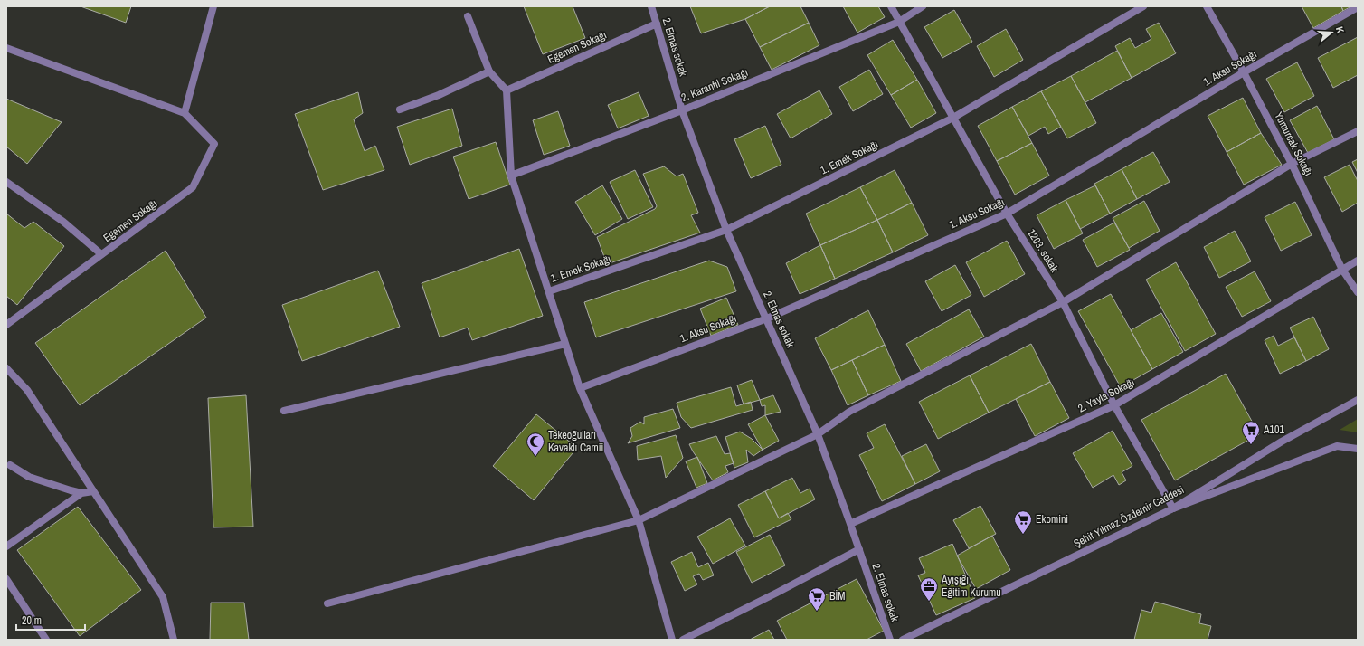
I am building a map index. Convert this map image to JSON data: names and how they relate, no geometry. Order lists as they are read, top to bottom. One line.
{"streets":{"street":["Egemen Sokağı","2. Elmas sokak","1. Aksu Sokağı","2. Karanfil Sokağı","Yumurcak Sokağı","1. Emek Sokağı","1203. sokak","2. Yayla Sokağı","Şehit Yılmaz Özdemir Caddesi"]},"crossings":[["Egemen Sokağı","2. Elmas sokak"],["2. Elmas sokak","1. Aksu Sokağı"],["2. Elmas sokak","2. Karanfil Sokağı"],["2. Elmas sokak","1. Emek Sokağı"],["2. Elmas sokak","2. Yayla Sokağı"],["1. Aksu Sokağı","Yumurcak Sokağı"],["1. Aksu Sokağı","1203. sokak"],["2. Karanfil Sokağı","1203. sokak"],["Yumurcak Sokağı","2. Yayla Sokağı"],["1. Emek Sokağı","1203. sokak"],["1203. sokak","2. Yayla Sokağı"],["1203. sokak","Şehit Yılmaz Özdemir Caddesi"]],"places":{"supermarket":["A101","Ekomini","BİM"],"mosque":["Tekeoğulları Kavaklı Camii"],"office":["Ayışığı Eğitim Kurumu"]},"scale_bar":"20 m","north":"right"}
